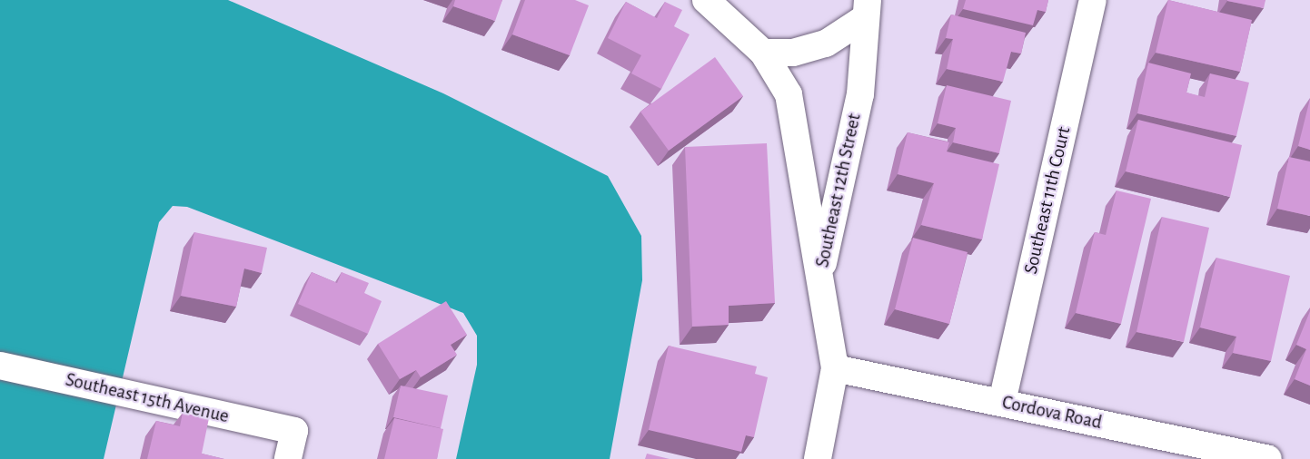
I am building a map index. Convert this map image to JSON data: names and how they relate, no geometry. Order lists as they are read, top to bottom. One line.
{"streets":{"street":["Southeast 12th Street","Southeast 11th Court","Southeast 15th Avenue","Cordova Road"]},"crossings":[["Southeast 12th Street","Cordova Road"],["Southeast 11th Court","Cordova Road"]]}
